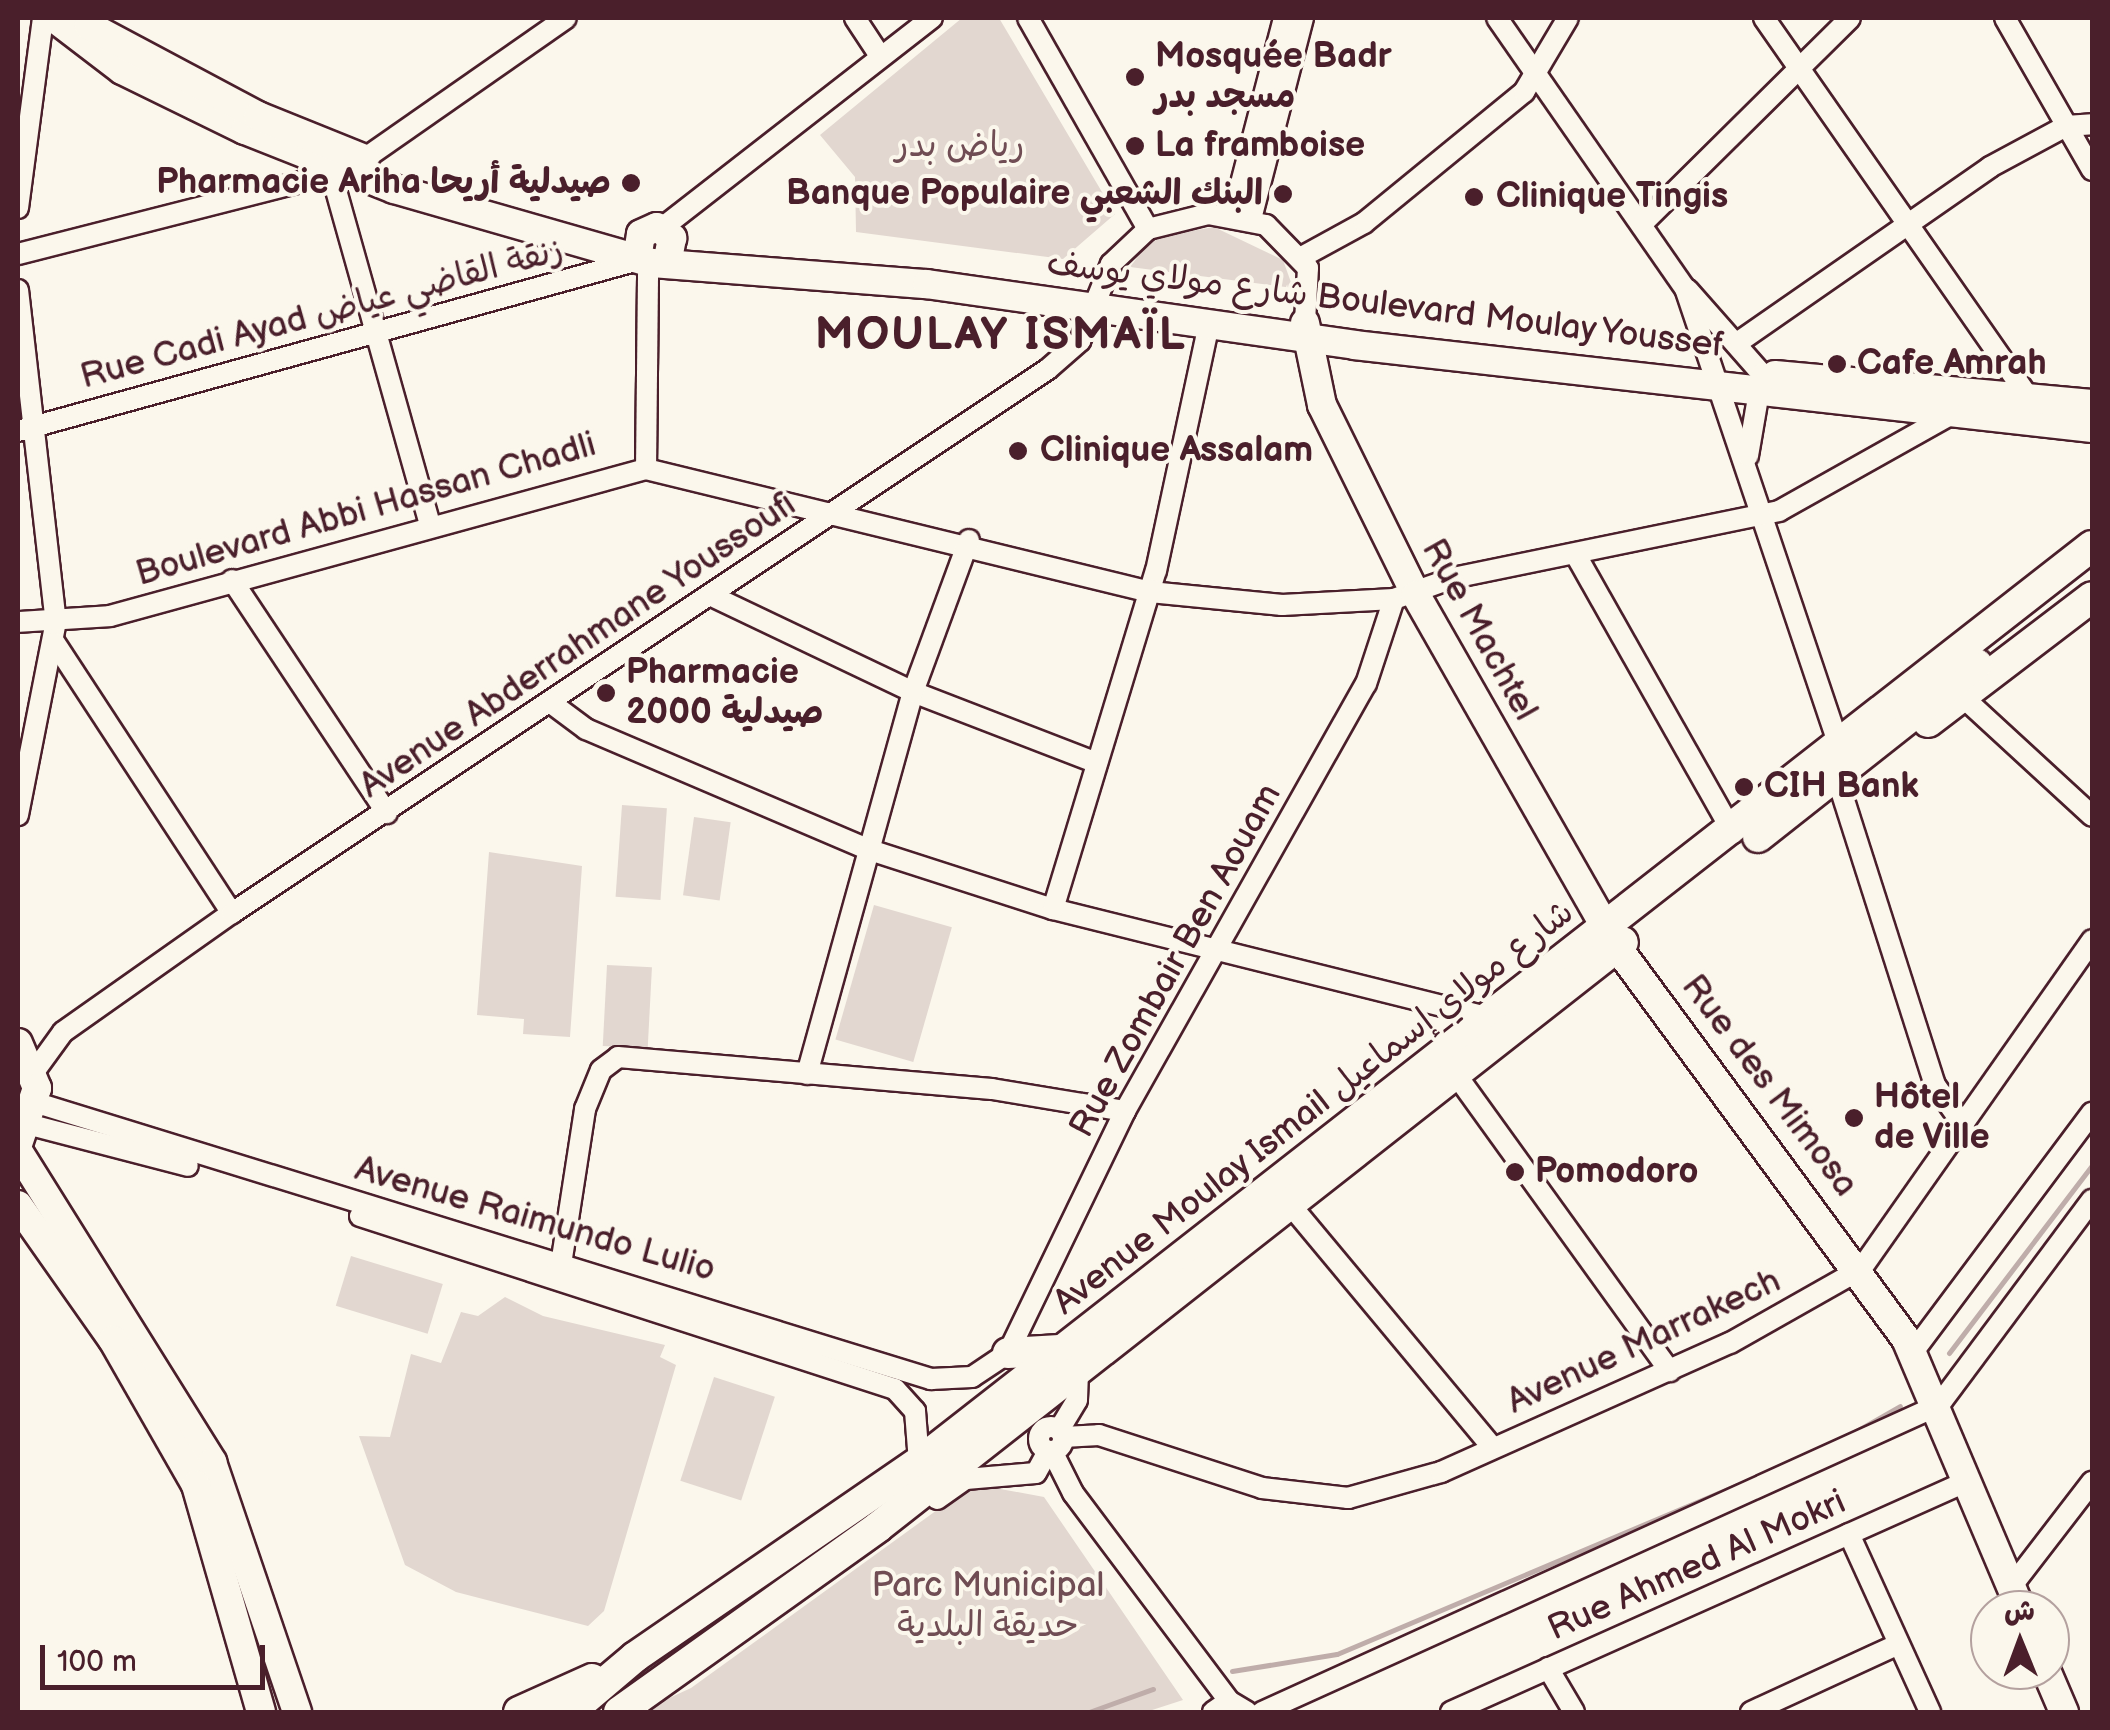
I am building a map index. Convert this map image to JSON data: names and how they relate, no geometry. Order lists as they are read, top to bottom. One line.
{"streets":{"highway":["Avenue Moulay Ismail شارع مولاي إسماعيل"],"main road":["شارع مولاي يوسف Boulevard Moulay Youssef","Rue Machtel","Rue des Mimosa"],"street":["Rue Cadi Ayad زنقة القاضي عياض","Boulevard Abbi Hassan Chadli","Avenue Abderrahmane Youssoufi","Rue Zombair Ben Aouam","Avenue Raimundo Lulio","Avenue Marrakech","Rue Ahmed Al Mokri"]},"crossings":[["شارع مولاي يوسف Boulevard Moulay Youssef","Rue Cadi Ayad زنقة القاضي عياض"],["شارع مولاي يوسف Boulevard Moulay Youssef","Boulevard Abbi Hassan Chadli"],["شارع مولاي يوسف Boulevard Moulay Youssef","Rue Machtel"],["شارع مولاي يوسف Boulevard Moulay Youssef","Avenue Abderrahmane Youssoufi"],["Boulevard Abbi Hassan Chadli","Rue Machtel"],["Boulevard Abbi Hassan Chadli","Avenue Abderrahmane Youssoufi"],["Boulevard Abbi Hassan Chadli","Rue Zombair Ben Aouam"],["Rue Machtel","Rue Zombair Ben Aouam"],["Rue Machtel","Rue des Mimosa"],["Rue Machtel","Avenue Moulay Ismail شارع مولاي إسماعيل"],["Rue Zombair Ben Aouam","Avenue Raimundo Lulio"],["Rue des Mimosa","Avenue Moulay Ismail شارع مولاي إسماعيل"],["Rue des Mimosa","Avenue Marrakech"],["Rue des Mimosa","Rue Ahmed Al Mokri"],["Avenue Moulay Ismail شارع مولاي إسماعيل","Avenue Raimundo Lulio"]],"districts":["MOULAY ISMAÏL"],"parks":["رياض بدر","Parc Municipal حديقة البلدية"],"places":["Mosquée Badr مسجد بدر","La framboise","Pharmacie Ariha صيدلية أريحا","Banque Populaire البنك الشعبي","Clinique Tingis","Cafe Amrah","Clinique Assalam","Pharmacie 2000 صيدلية","CIH Bank","Hôtel de Ville","Pomodoro"],"scale_bar":"100 m","north":"top"}
